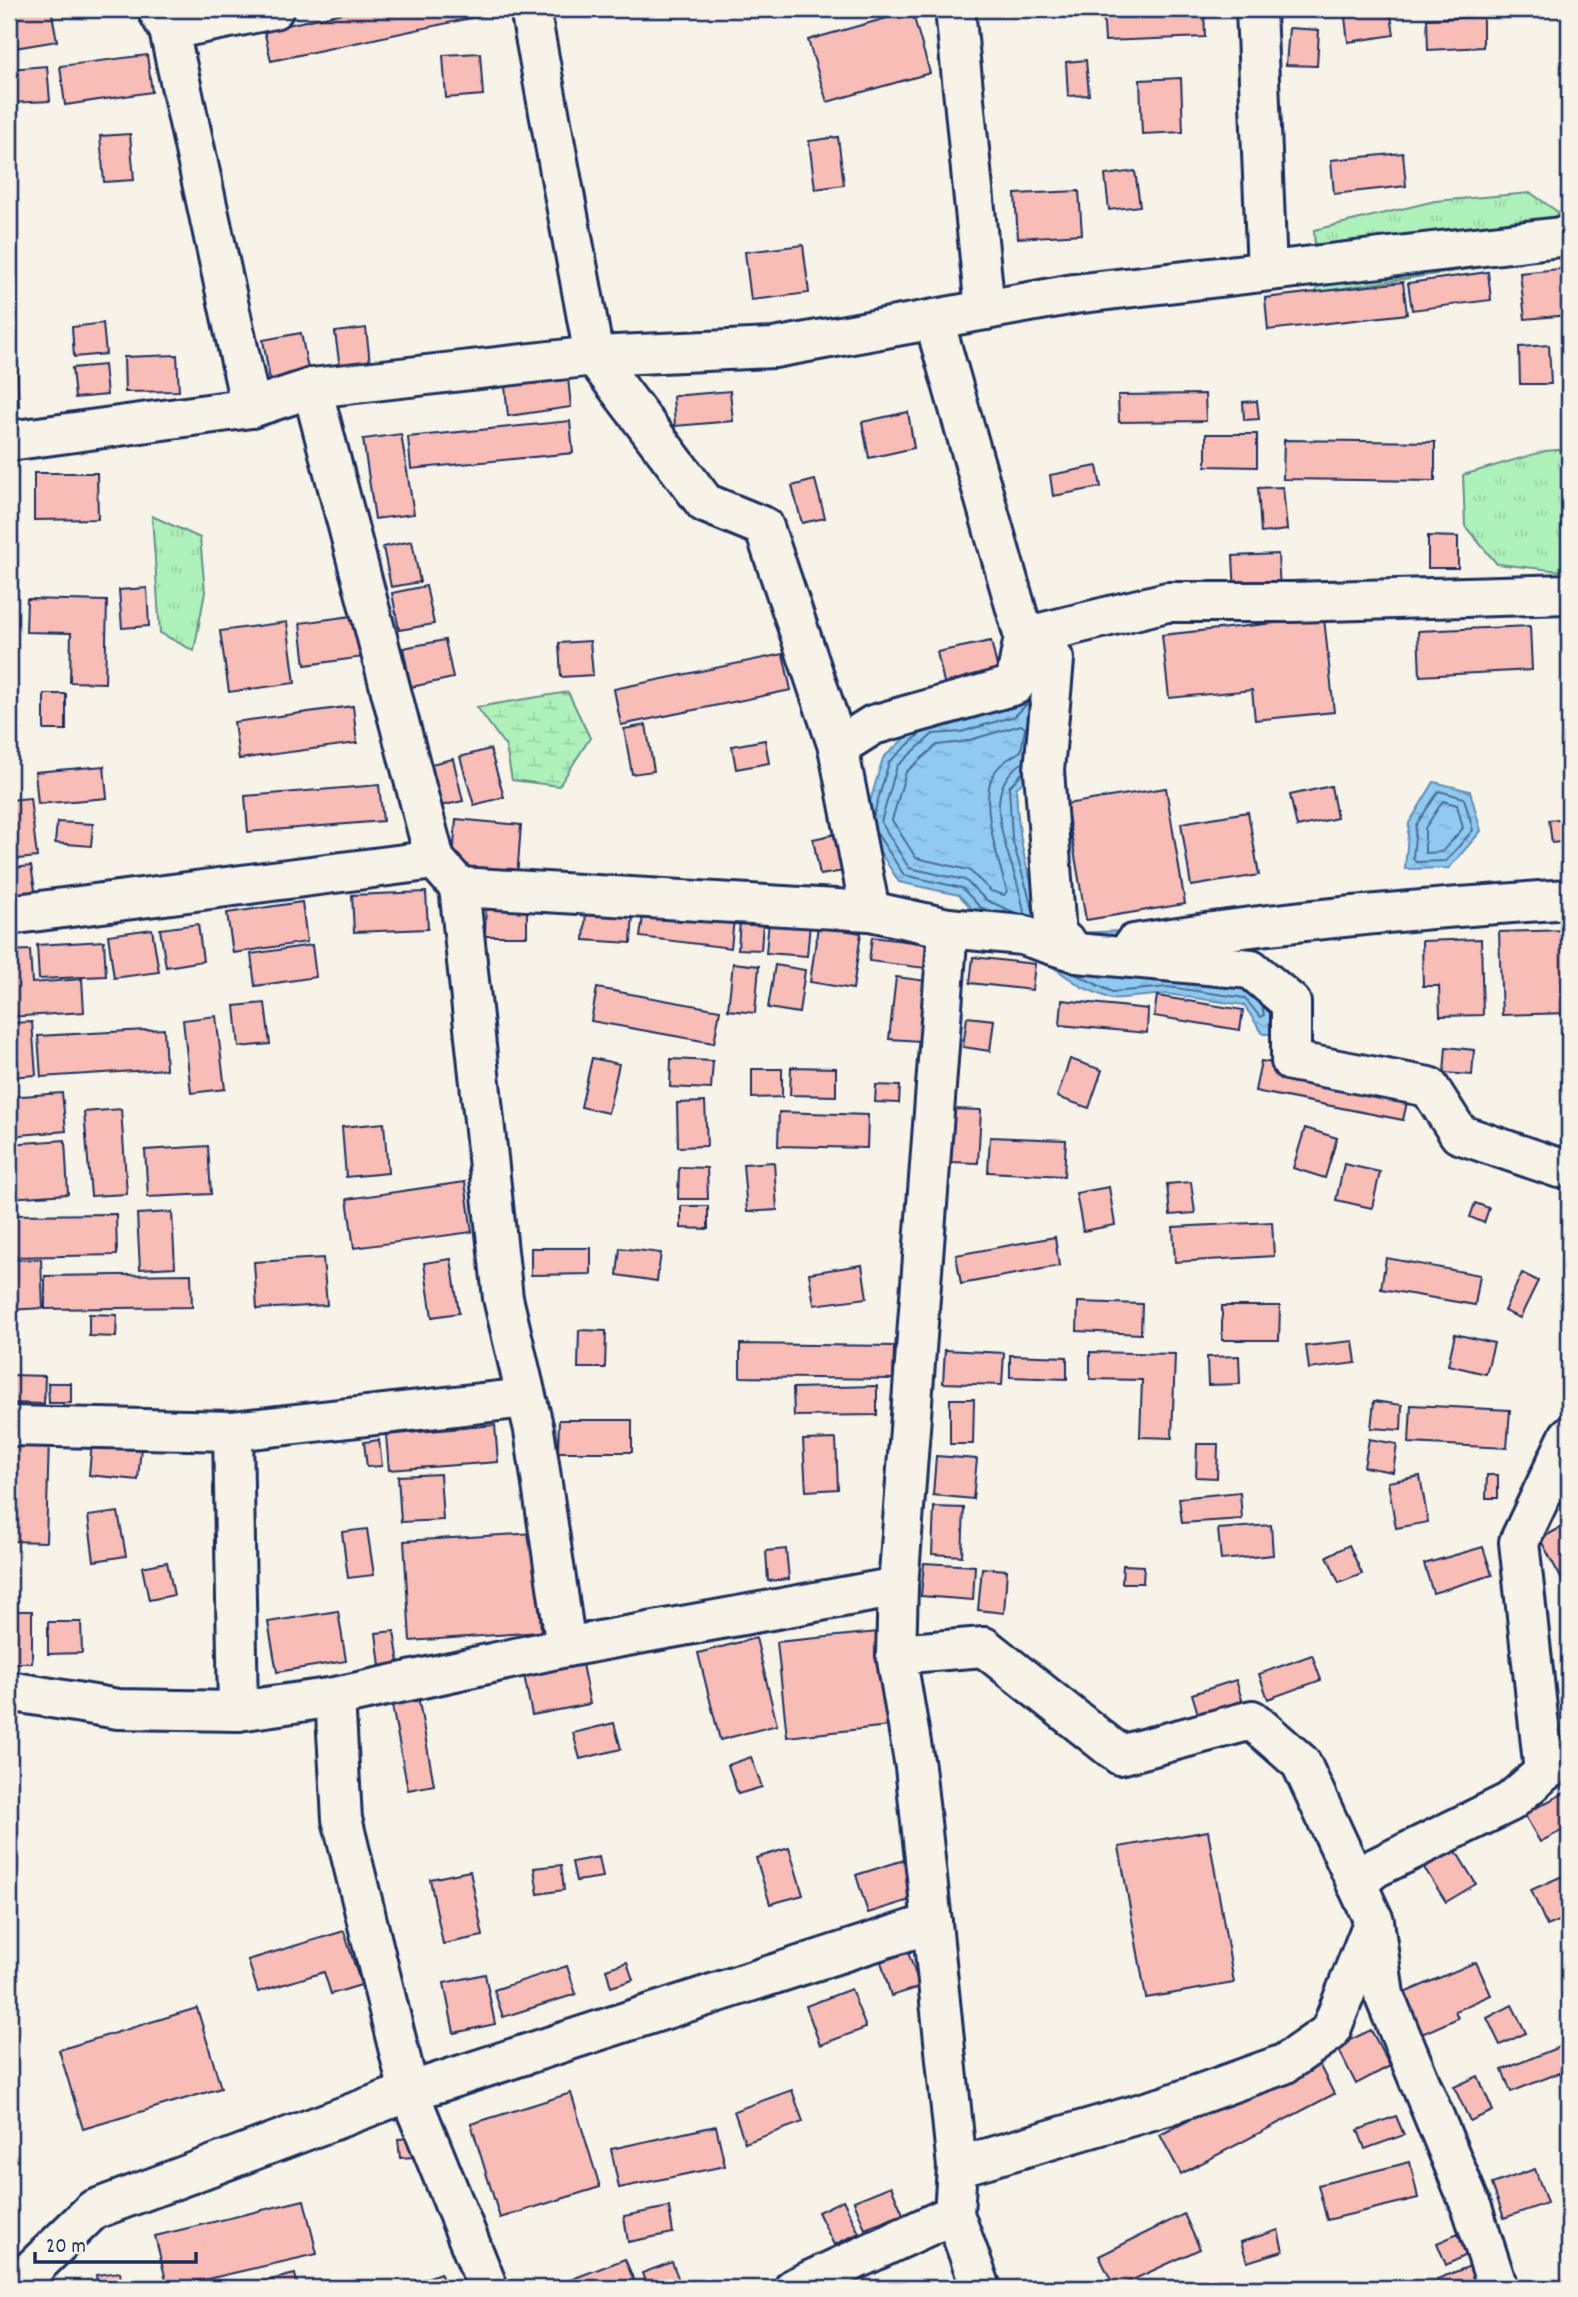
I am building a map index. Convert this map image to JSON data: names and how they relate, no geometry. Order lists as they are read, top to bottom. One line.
{"scale_bar":"20 m"}
